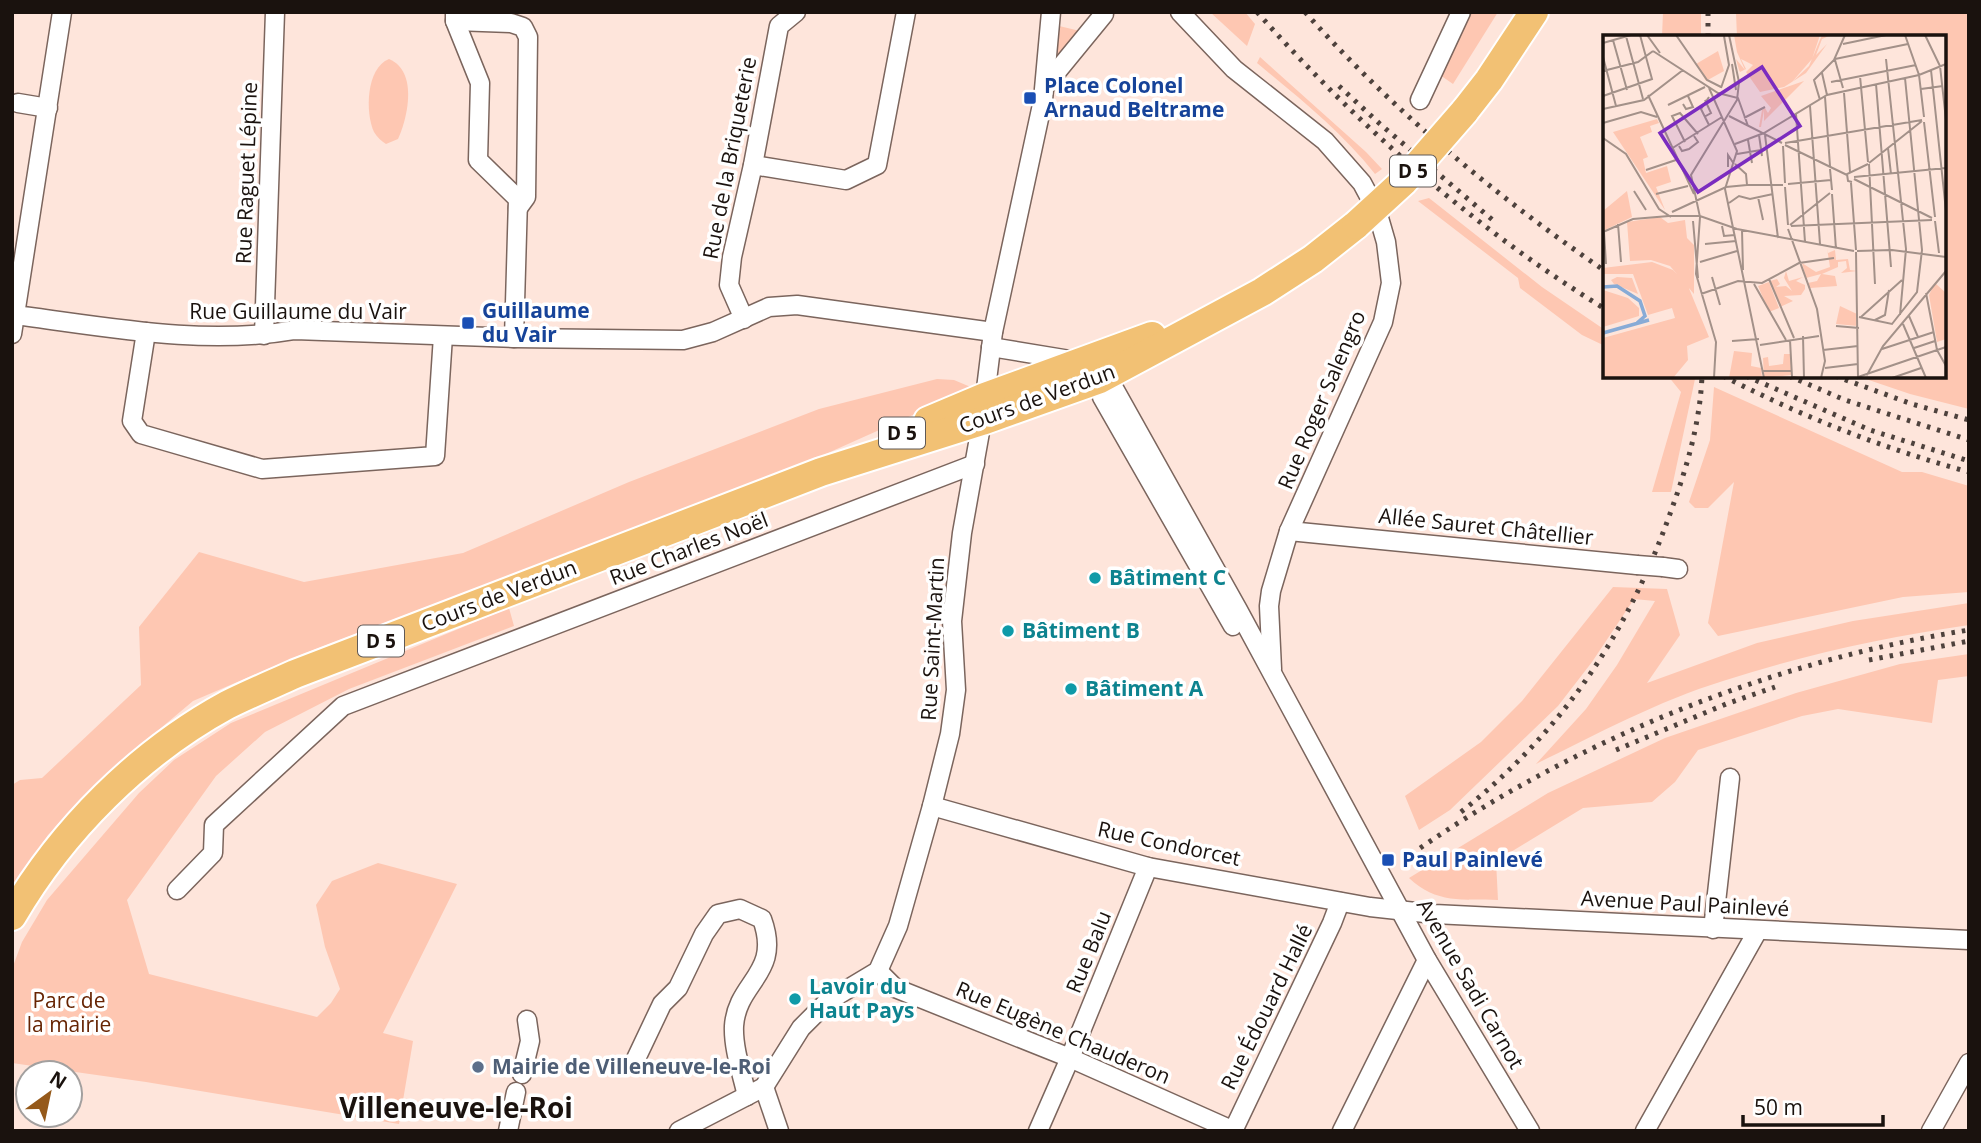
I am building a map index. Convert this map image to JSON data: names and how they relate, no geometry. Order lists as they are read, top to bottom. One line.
{"streets":{"main road":["D 5","Cours de Verdun"],"street":["Rue de la Briqueterie","Rue Raguet Lépine","Rue Guillaume du Vair","Rue Roger Salengro","Allée Sauret Châtellier","Rue Charles Noël","Rue Saint-Martin","Rue Condorcet","Avenue Paul Painlevé","Rue Balu","Avenue Sadi Carnot","Rue Édouard Hallé","Rue Eugène Chauderon"]},"crossings":[["Rue de la Briqueterie","Rue Guillaume du Vair"],["Rue Raguet Lépine","Rue Guillaume du Vair"],["Rue Guillaume du Vair","Cours de Verdun"],["Rue Guillaume du Vair","Rue Saint-Martin"],["Rue Guillaume du Vair","Avenue Sadi Carnot"],["Cours de Verdun","Rue Saint-Martin"],["Cours de Verdun","Avenue Sadi Carnot"],["Rue Roger Salengro","Allée Sauret Châtellier"],["Rue Roger Salengro","Avenue Sadi Carnot"],["Rue Charles Noël","Rue Saint-Martin"],["Rue Saint-Martin","Rue Condorcet"],["Rue Saint-Martin","Rue Eugène Chauderon"],["Rue Condorcet","Avenue Paul Painlevé"],["Rue Condorcet","Rue Balu"],["Rue Condorcet","Avenue Sadi Carnot"],["Rue Condorcet","Rue Édouard Hallé"],["Avenue Paul Painlevé","Avenue Sadi Carnot"],["Rue Balu","Rue Eugène Chauderon"],["Rue Édouard Hallé","Rue Eugène Chauderon"]],"districts":["Villeneuve-le-Roi"],"parks":["Parc de la mairie"],"places":{"transit":["Place Colonel Arnaud Beltrame","Guillaume du Vair","Paul Painlevé"],"other":["Bâtiment C","Bâtiment B","Bâtiment A","Lavoir du Haut Pays","Mairie de Villeneuve-le-Roi"]},"scale_bar":"50 m","north":"top right"}
